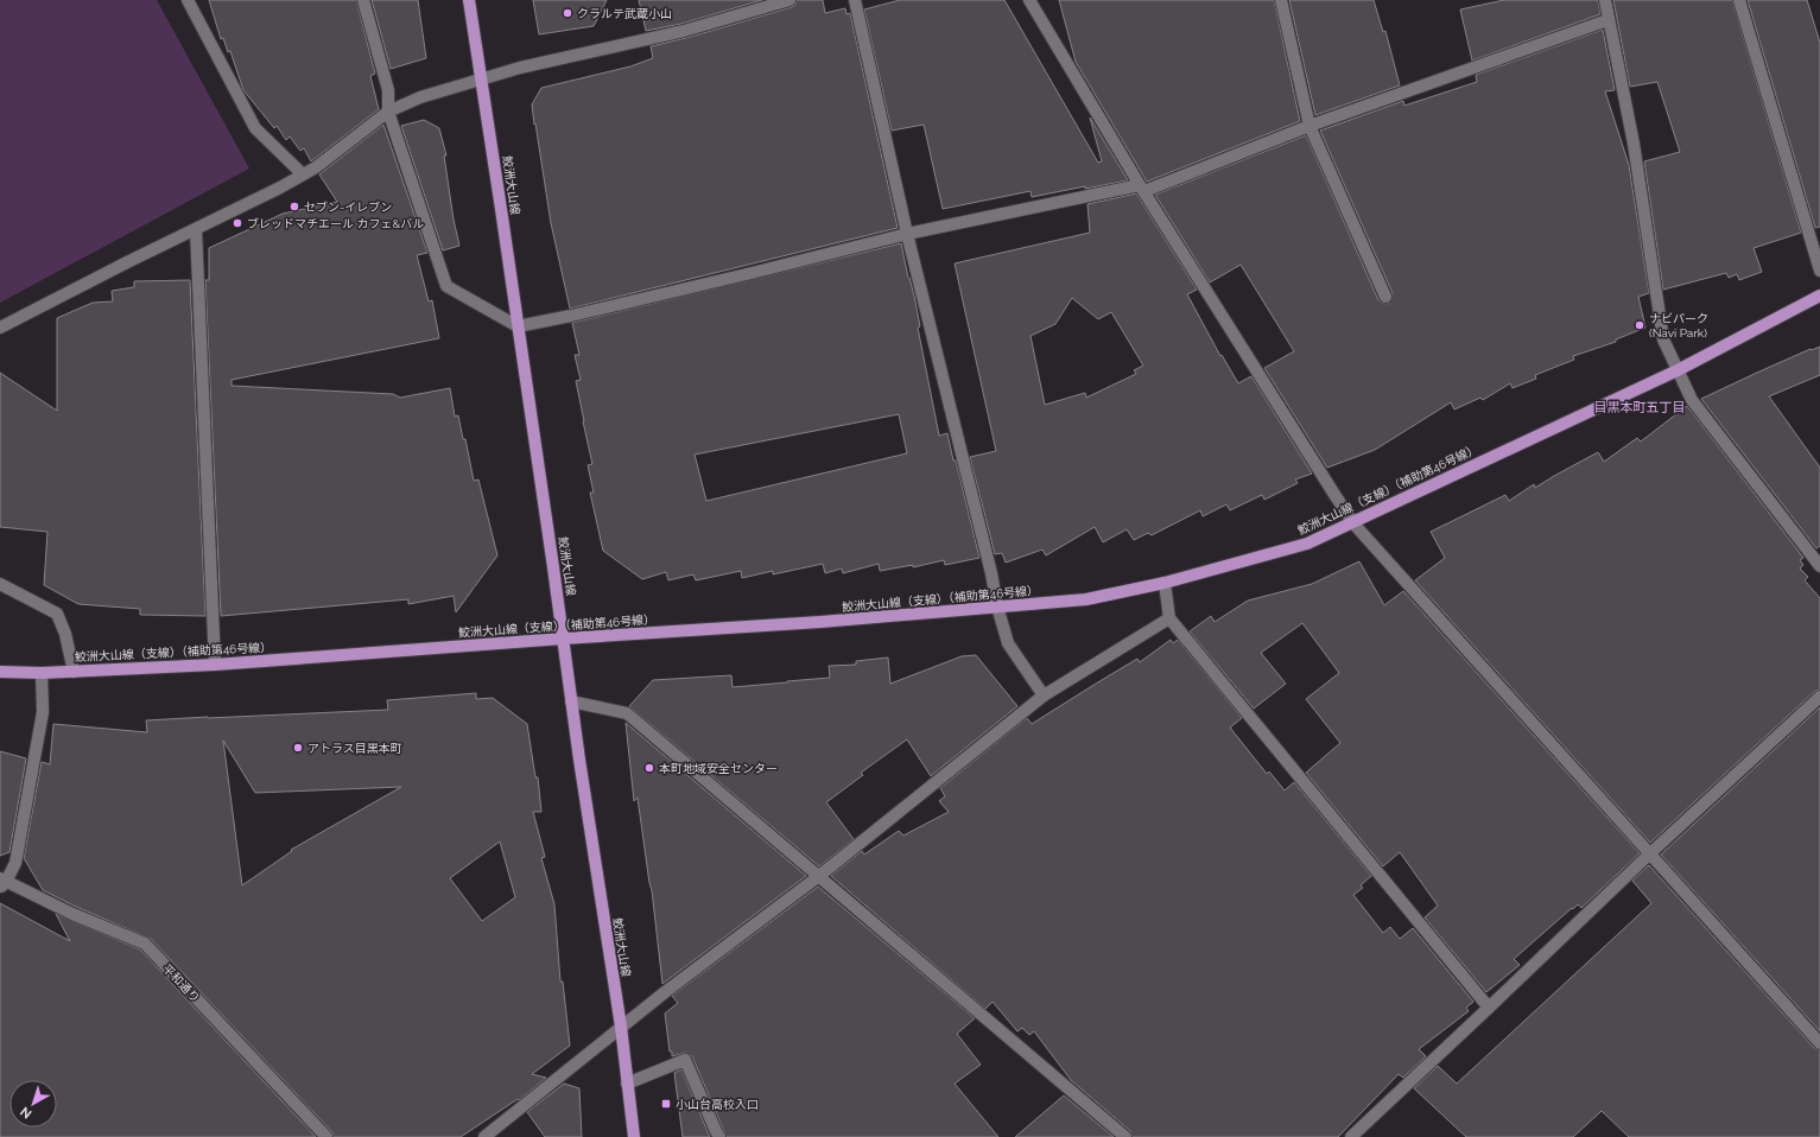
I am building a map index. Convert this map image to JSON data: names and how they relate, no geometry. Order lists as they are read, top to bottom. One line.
{"streets":{"main road":["鮫洲大山線","鮫洲大山線（支線）（補助第46号線）"],"street":["平和通り"]},"crossings":[["鮫洲大山線","鮫洲大山線（支線）（補助第46号線）"]],"districts":["目黒本町五丁目"],"places":{"other":["クラルテ武蔵小山","セブン-イレブン","ブレッドマチエール カフェ&バル","ナビパーク (Navi Park)","アトラス目黒本町","本町地域安全センター"],"transit":["小山台高校入口"]},"north":"bottom left"}
